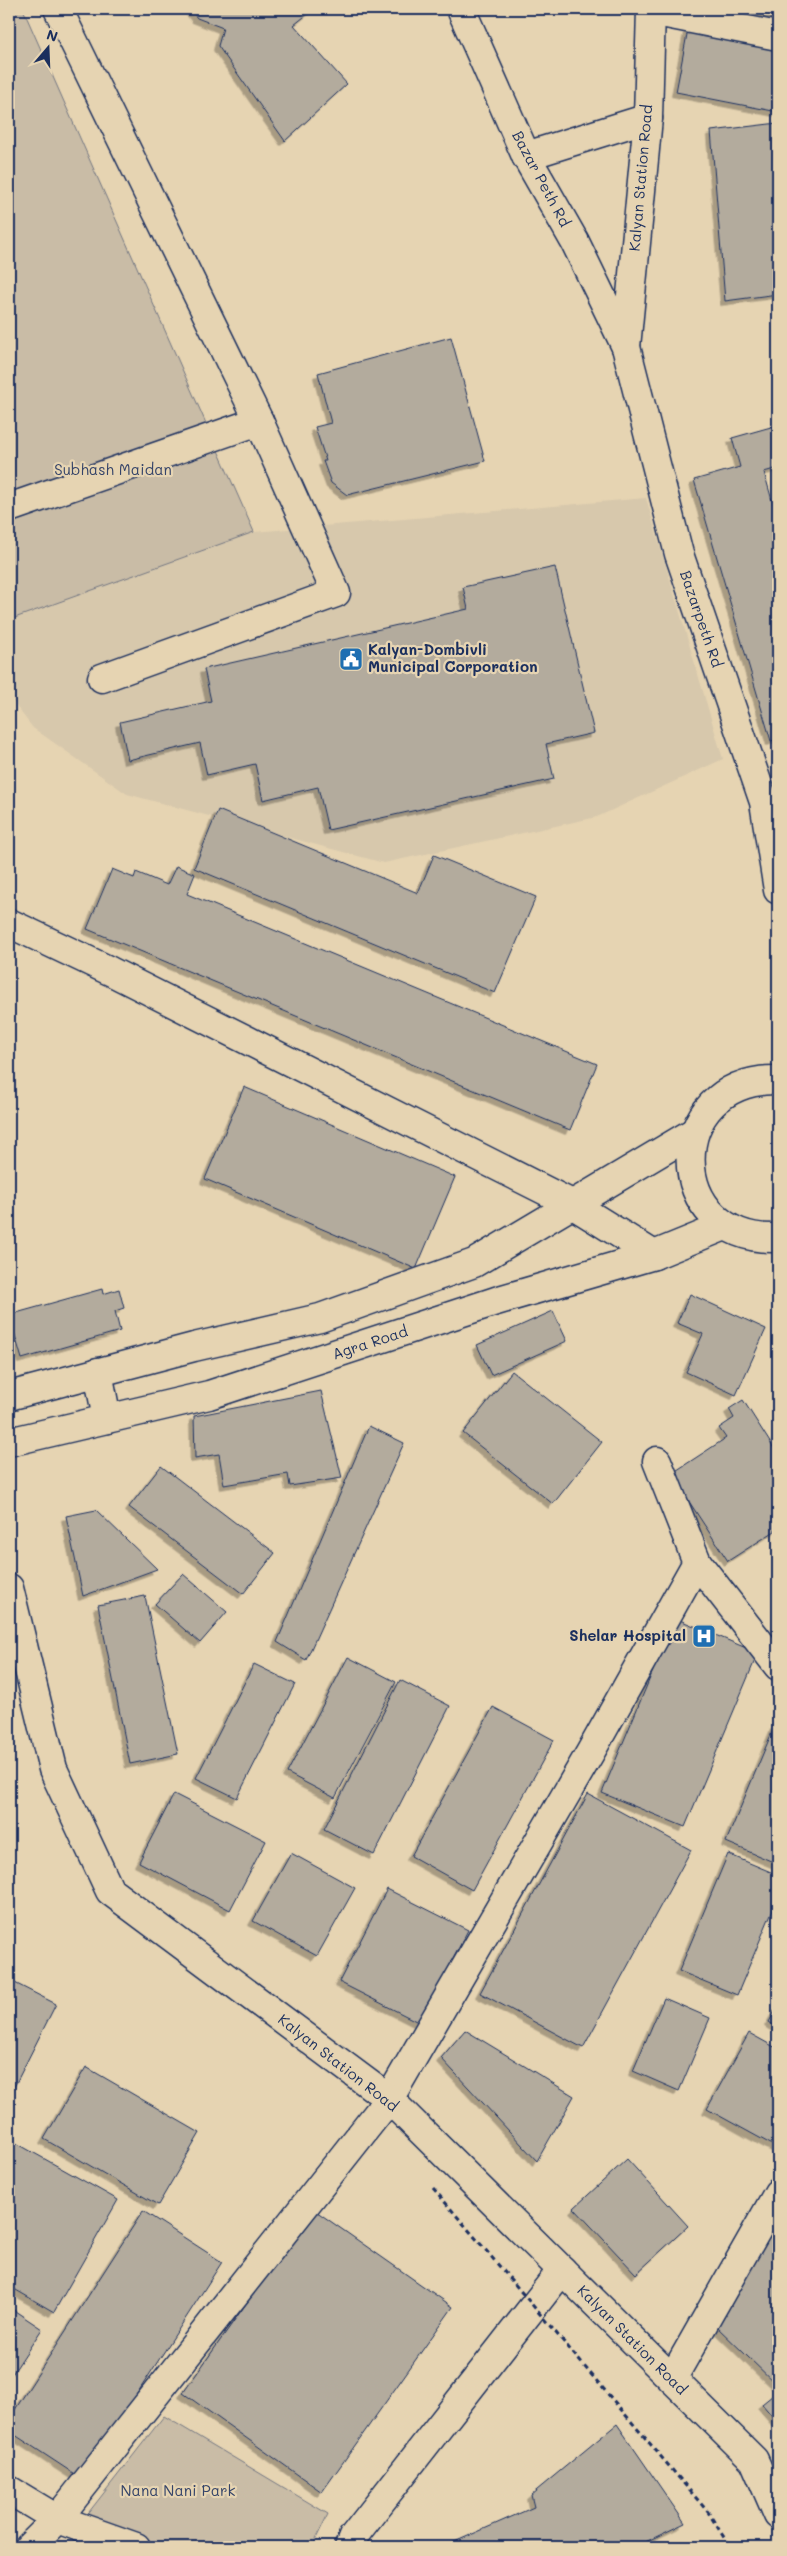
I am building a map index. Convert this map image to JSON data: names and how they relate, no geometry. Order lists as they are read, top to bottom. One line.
{"streets":{"street":["Kalyan Station Road","Bazar Peth Rd","Bazarpeth Rd","Agra Road"]},"crossings":[["Kalyan Station Road","Bazar Peth Rd"],["Kalyan Station Road","Bazarpeth Rd"],["Bazar Peth Rd","Bazarpeth Rd"]],"parks":["Subhash Maidan","Nana Nani Park"],"places":{"public building":["Kalyan-Dombivli Municipal Corporation"],"hospital":["Shelar Hospital"]},"north":"top"}
